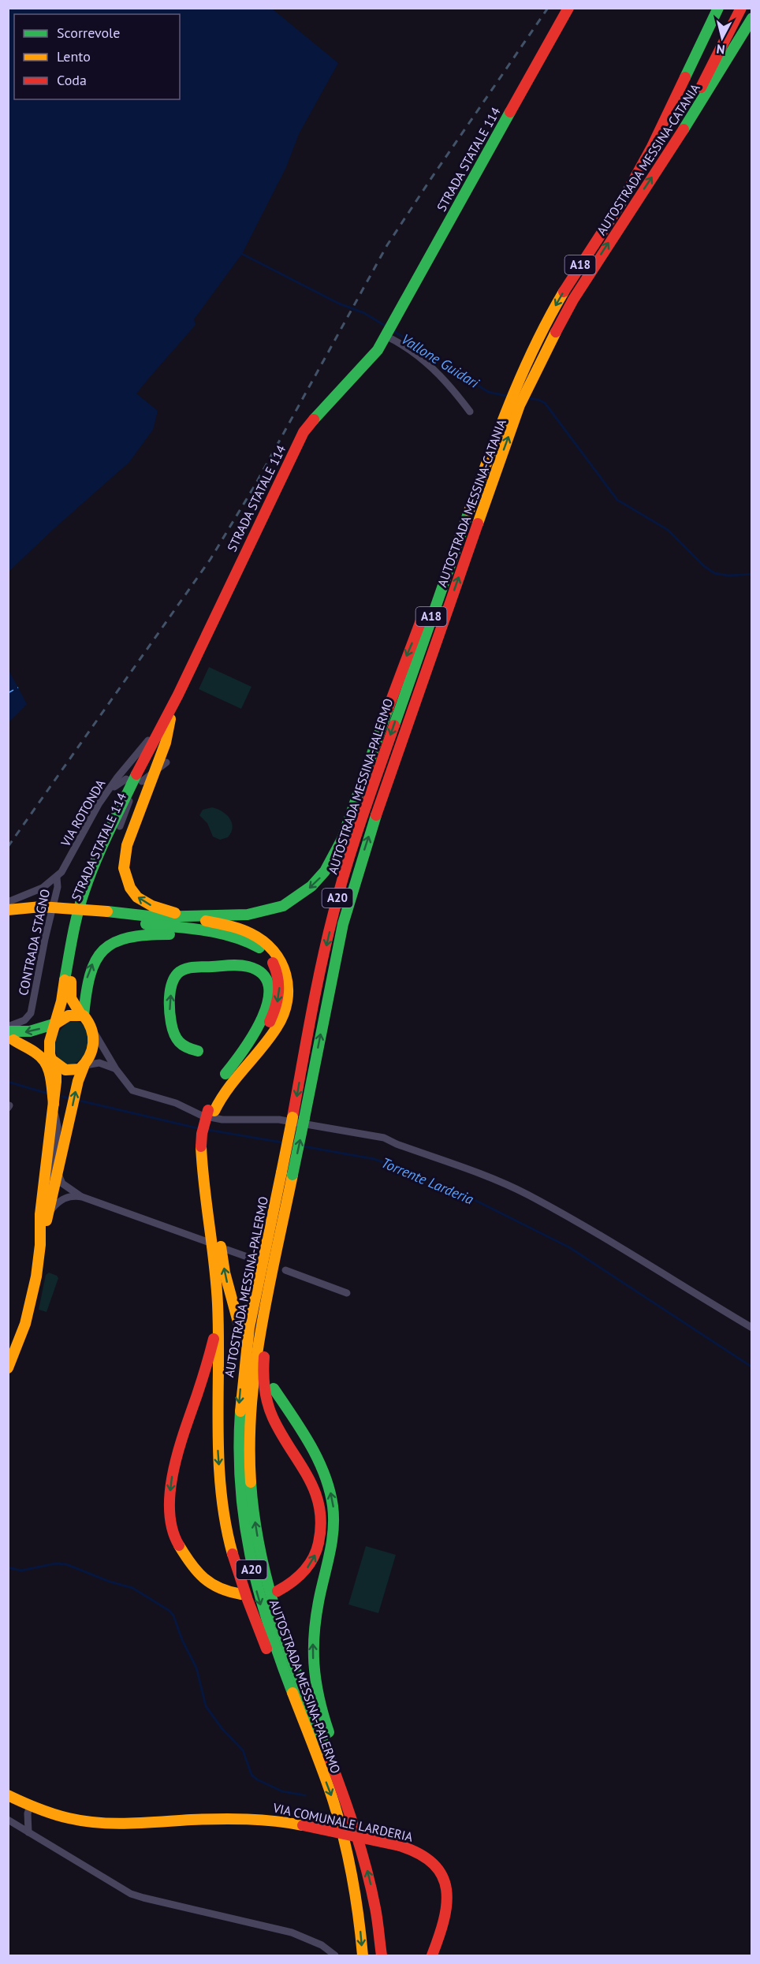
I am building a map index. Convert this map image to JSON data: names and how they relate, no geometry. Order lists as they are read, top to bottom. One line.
{"streets":{"main road":["STRADA STATALE 114","AUTOSTRADA MESSINA-CATANIA","A18","AUTOSTRADA MESSINA-PALERMO","A20","VIA COMUNALE LARDERIA"],"street":["VIA ROTONDA","CONTRADA STAGNO"]},"crossings":[["STRADA STATALE 114","VIA ROTONDA"],["AUTOSTRADA MESSINA-CATANIA","AUTOSTRADA MESSINA-PALERMO"],["VIA ROTONDA","CONTRADA STAGNO"]],"water":["Vallone Guidari","Torrente Larderia"],"legend":["Scorrevole","Lento","Coda"],"north":"bottom"}
